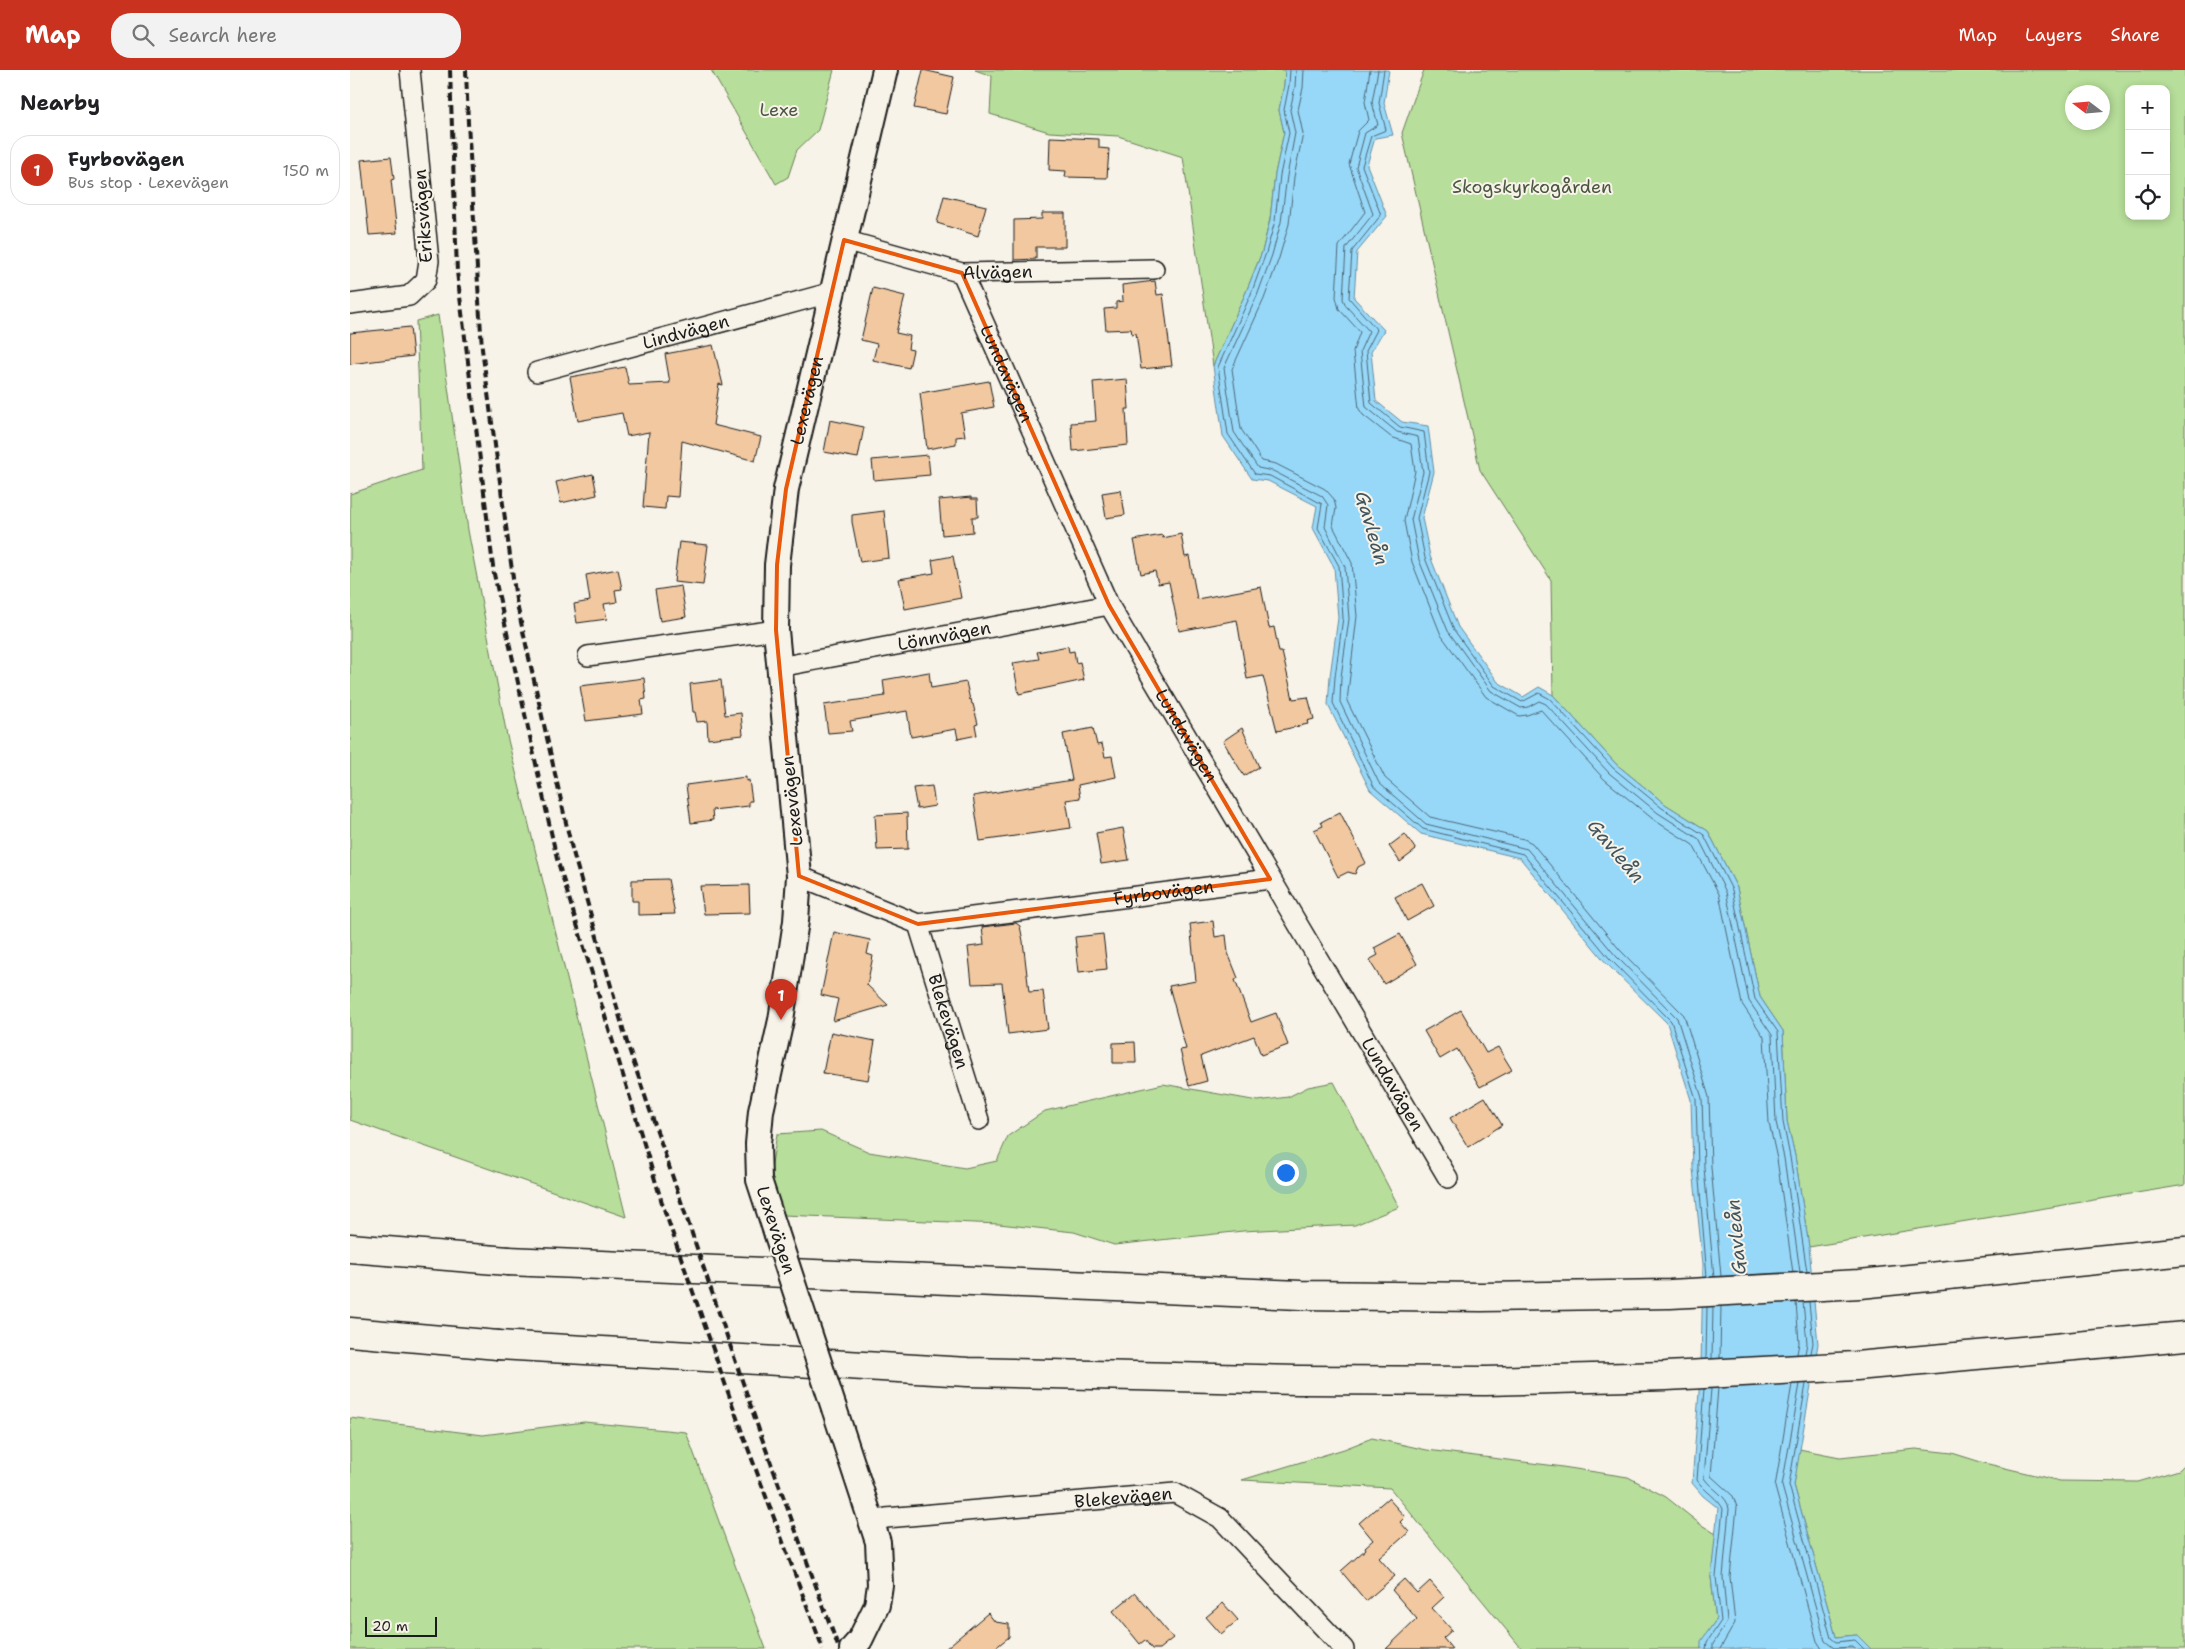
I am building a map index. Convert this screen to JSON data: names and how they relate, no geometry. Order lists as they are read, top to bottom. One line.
{"streets":{"street":["Eriksvägen","Alvägen","Lindvägen","Lundavägen","Lexevägen","Lönnvägen","Fyrbovägen","Blekevägen"]},"crossings":[["Alvägen","Lundavägen"],["Alvägen","Lexevägen"],["Lindvägen","Lexevägen"],["Lundavägen","Lönnvägen"],["Lundavägen","Fyrbovägen"],["Lexevägen","Lönnvägen"],["Lexevägen","Fyrbovägen"],["Lexevägen","Blekevägen"],["Fyrbovägen","Blekevägen"]],"water":["Gavleån"],"parks":["Lexe","Skogskyrkogården"],"scale_bar":"20 m","north":"left","page":{"header":"Map","search":"Search here","nav":["Map","Layers","Share"],"heading":"Nearby","map_buttons":["+","−"],"list":[{"mark":"1","name":"Fyrbovägen","note":"Bus stop · Lexevägen","value":"150 m"}],"pins":"1","scale":"20 m"}}
